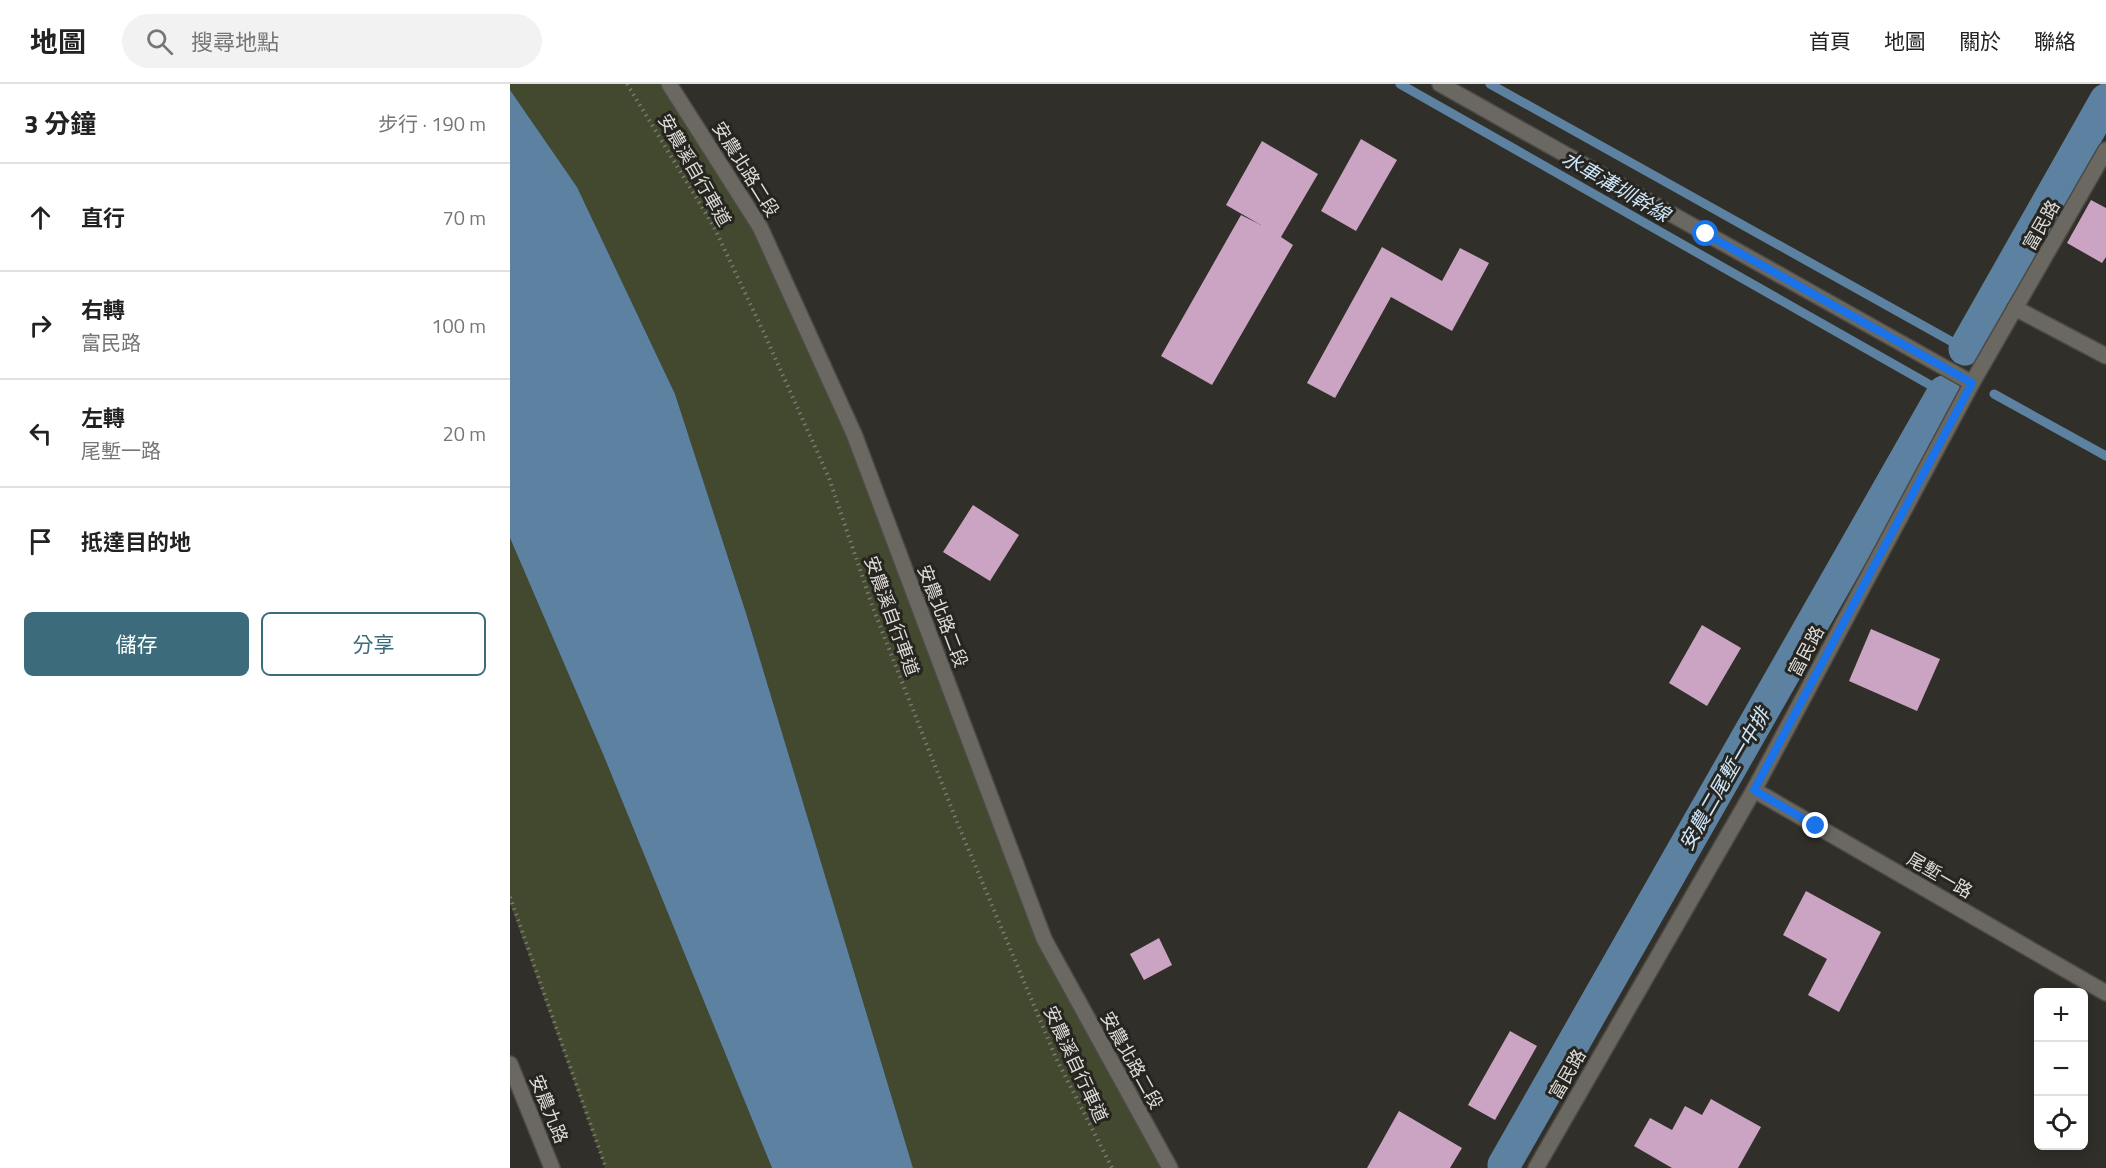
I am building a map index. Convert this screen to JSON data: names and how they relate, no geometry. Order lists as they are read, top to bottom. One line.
{"streets":{"street":["安農北路二段","富民路","尾塹一路","安農九路"],"path":["安農溪自行車道"]},"crossings":[["富民路","尾塹一路"]],"water":["水車溝圳幹線","安農二尾塹一中排"],"page":{"header":"地圖","search":"搜尋地點","nav":["首頁","地圖","關於","聯絡"],"heading":["3 分鐘","步行 · 190 m"],"list":[["直行","70 m"],["右轉","富民路","100 m"],["左轉","尾塹一路","20 m"],"抵達目的地"],"buttons":["儲存","分享"],"map_buttons":["+","−"]}}
